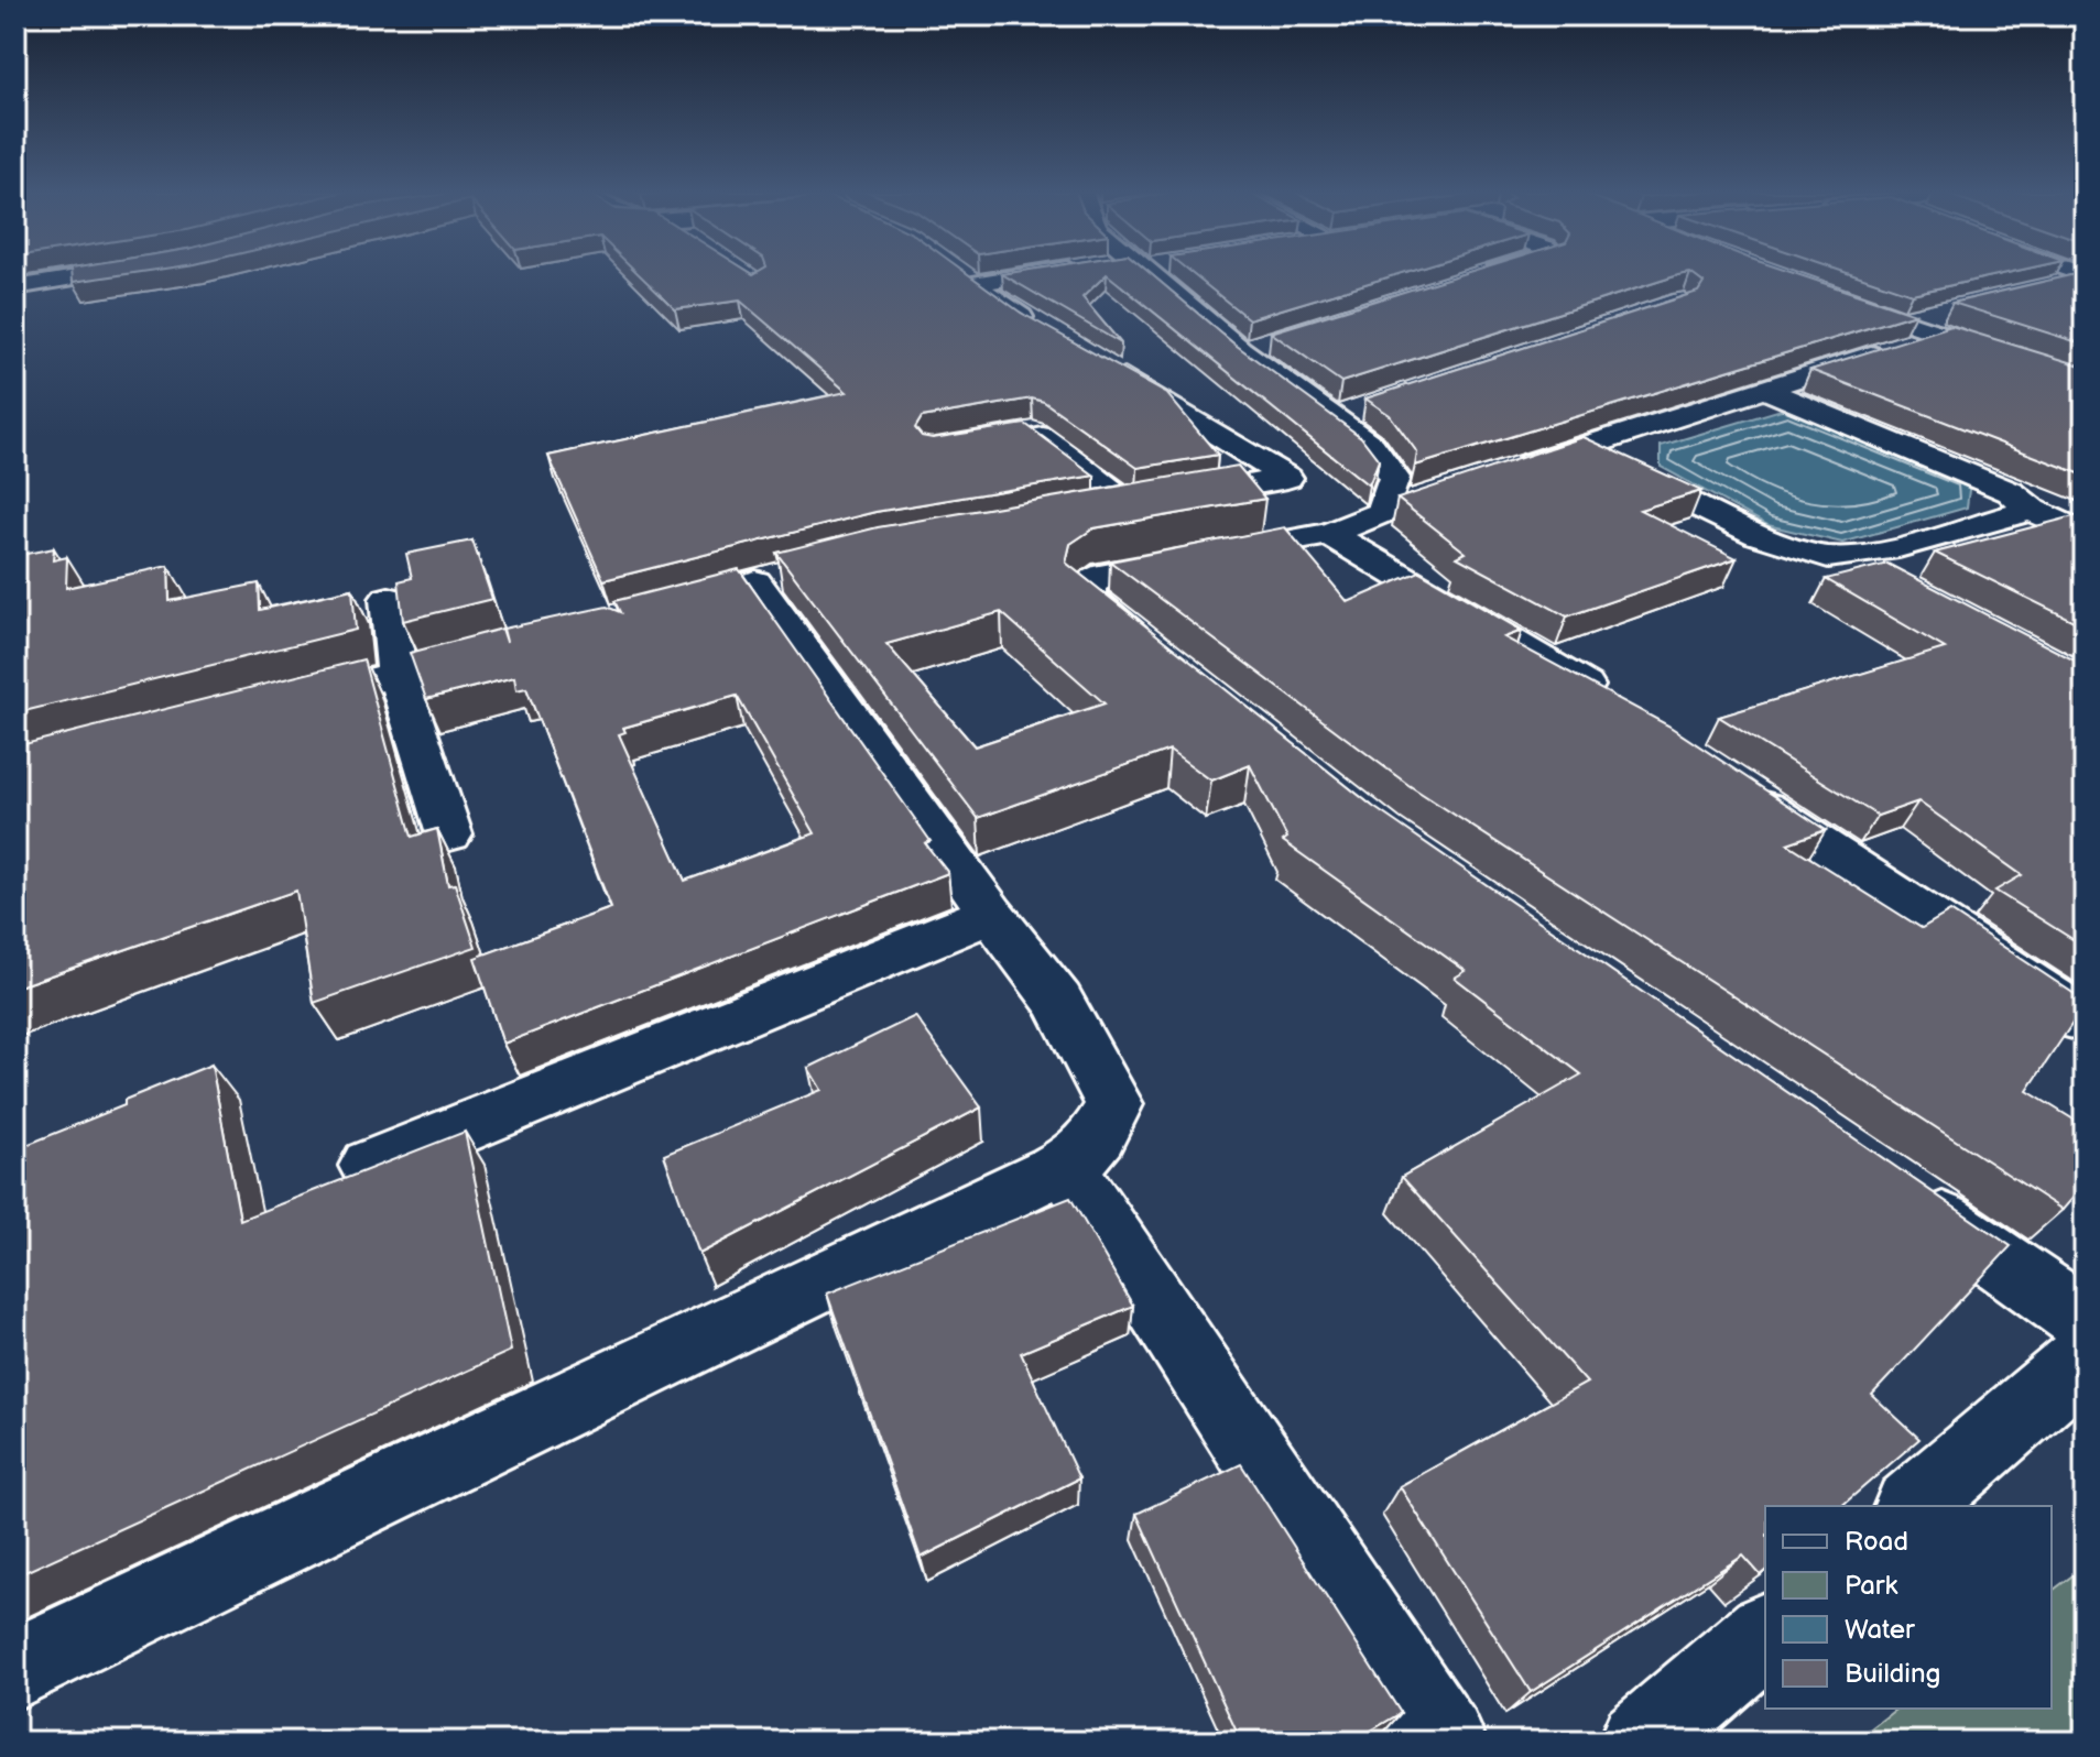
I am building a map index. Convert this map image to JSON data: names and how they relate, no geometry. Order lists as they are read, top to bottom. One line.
{"legend":["Road","Park","Water","Building"]}
